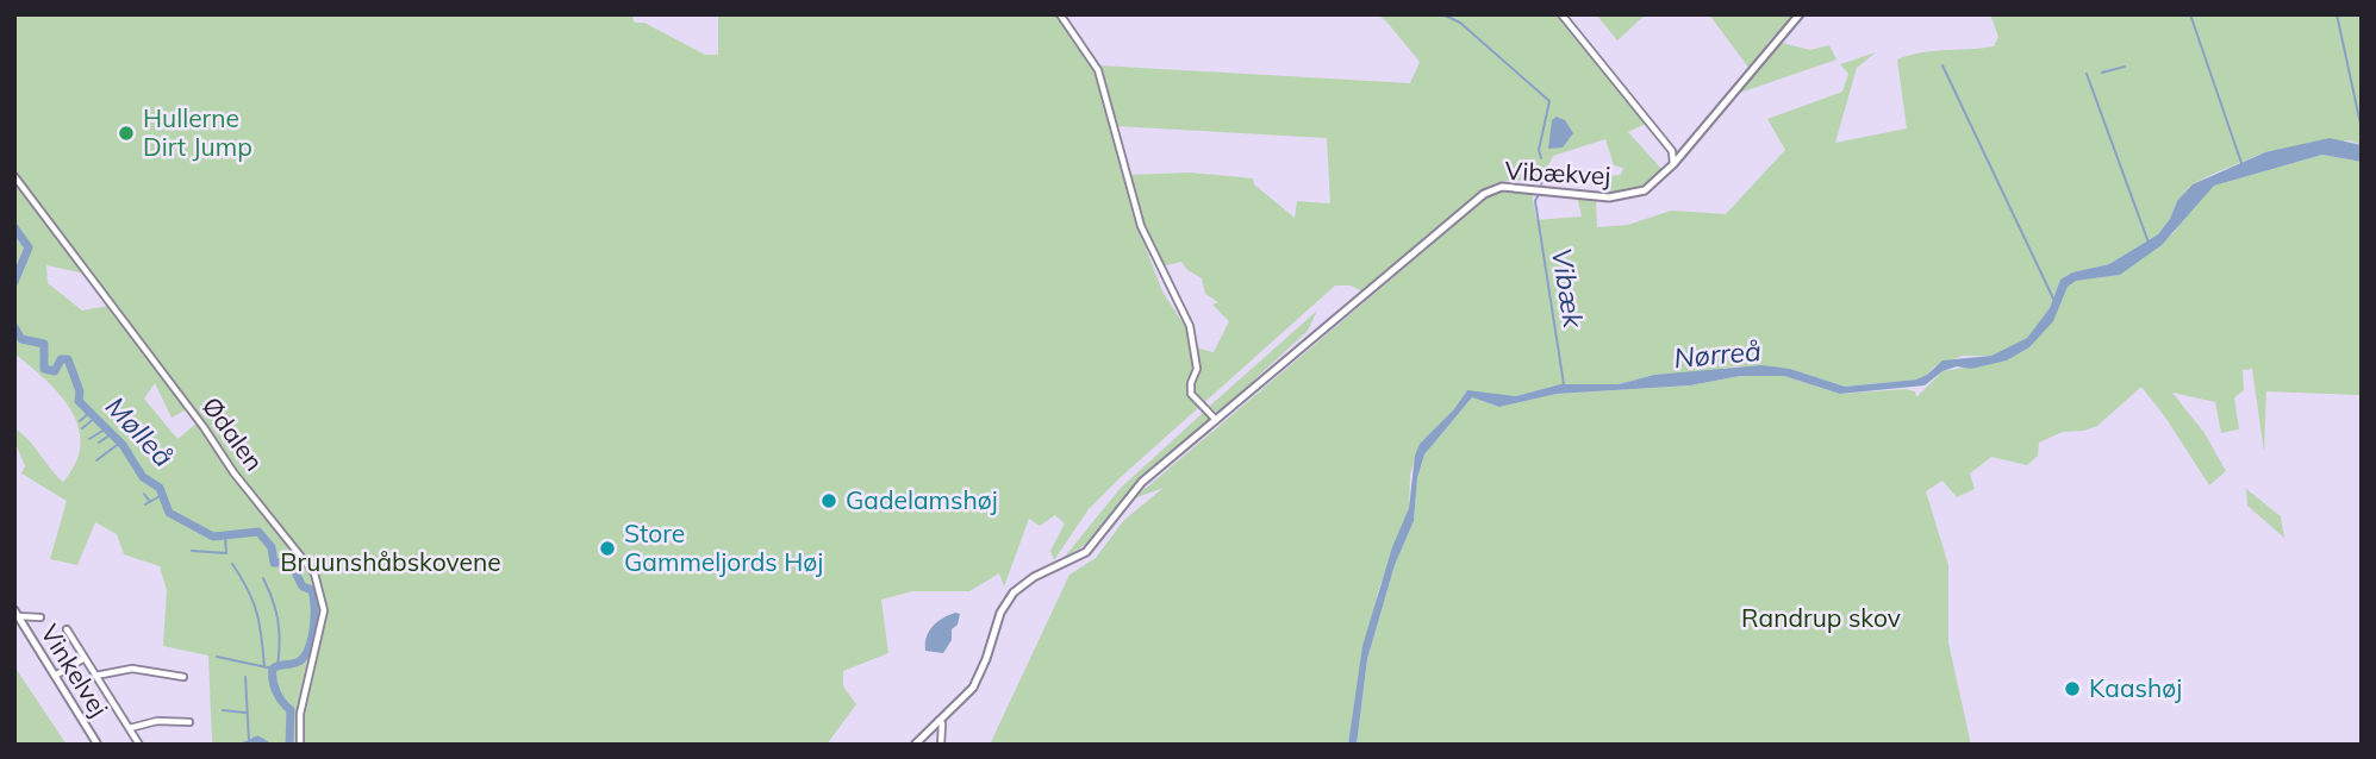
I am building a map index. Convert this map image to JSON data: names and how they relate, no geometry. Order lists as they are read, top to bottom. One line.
{"streets":{"street":["Vibækvej","Ødalen","Vinkelvej"]},"water":["Vibæk","Nørreå","Mølleå"],"parks":["Bruunshåbskovene","Randrup skov"],"places":["Hullerne Dirt Jump","Gadelamshøj","Store Gammeljords Høj","Kaashøj"]}
